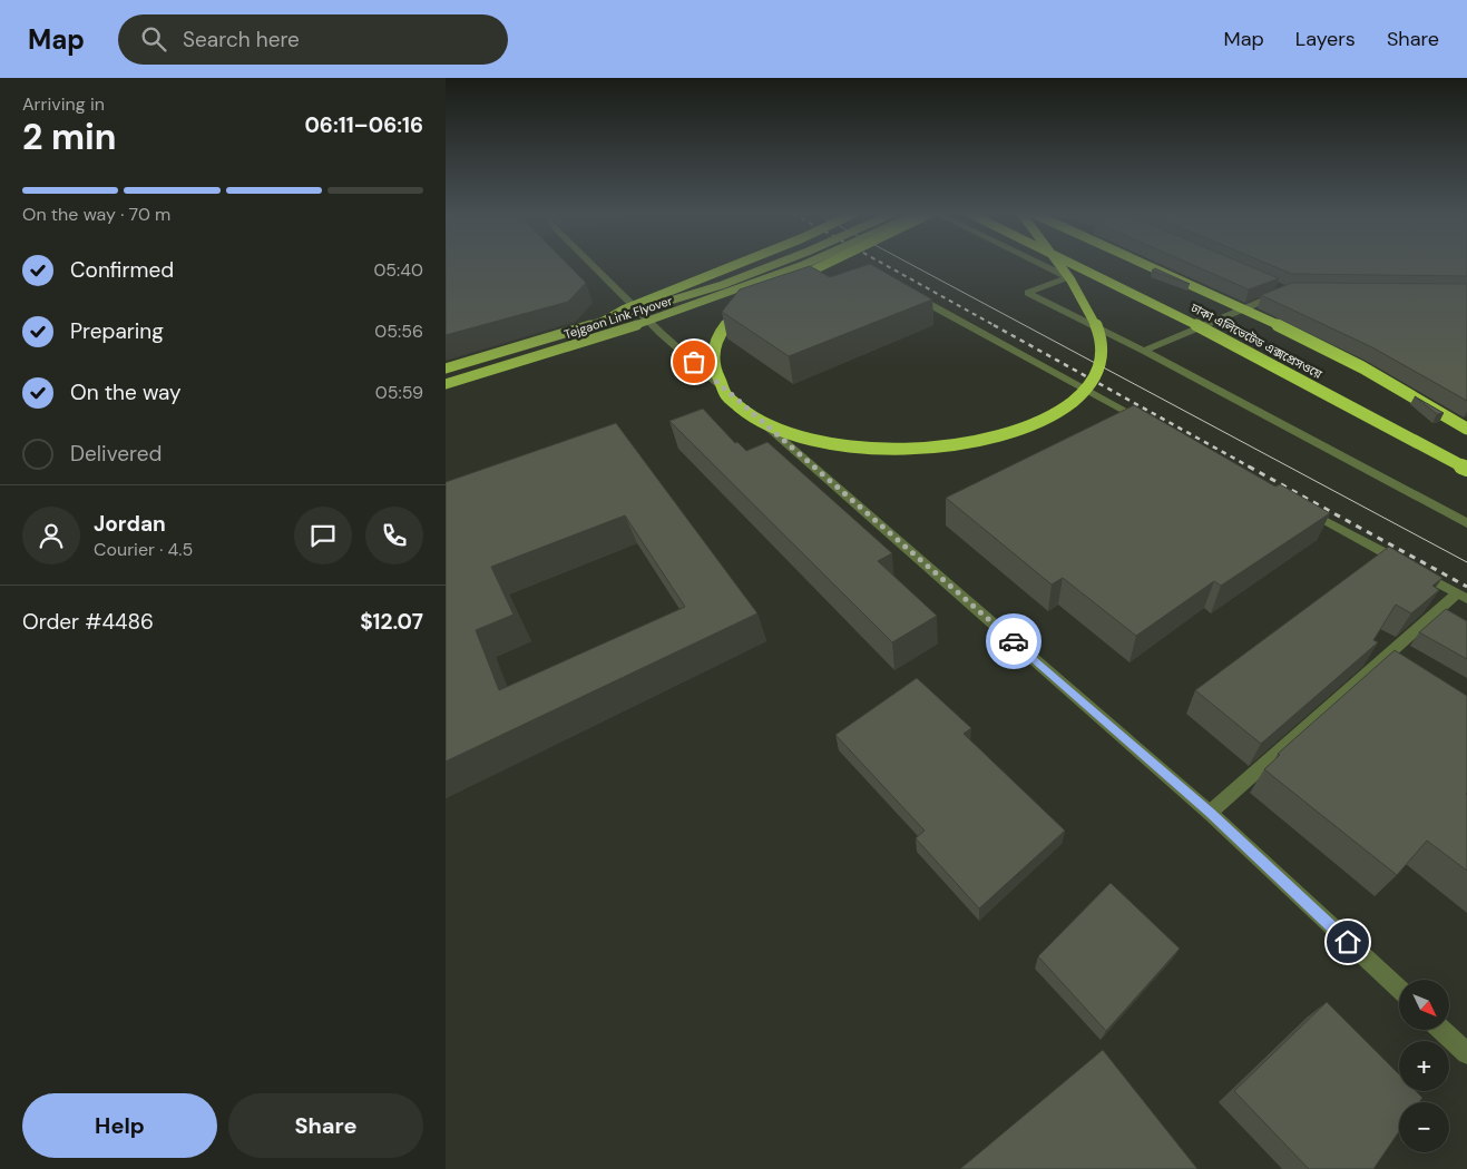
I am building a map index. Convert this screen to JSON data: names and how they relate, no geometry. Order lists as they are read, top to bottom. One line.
{"streets":{"highway":["ঢাকা এলিভেটেড এক্সপ্রেসওয়ে"],"main road":["Tejgaon Link Flyover"]},"north":"bottom right","page":{"header":"Map","search":"Search here","nav":["Map","Layers","Share"],"heading":["2 min","Arriving in","06:11–06:16"],"panel":["Jordan","Courier · 4.5","Order #4486","$12.07"],"bar":"On the way · 70 m","list":[["Confirmed","05:40"],["Preparing","05:56"],["On the way","05:59"],"Delivered"],"map_buttons":["+","−"],"buttons":["Help","Share"]}}
